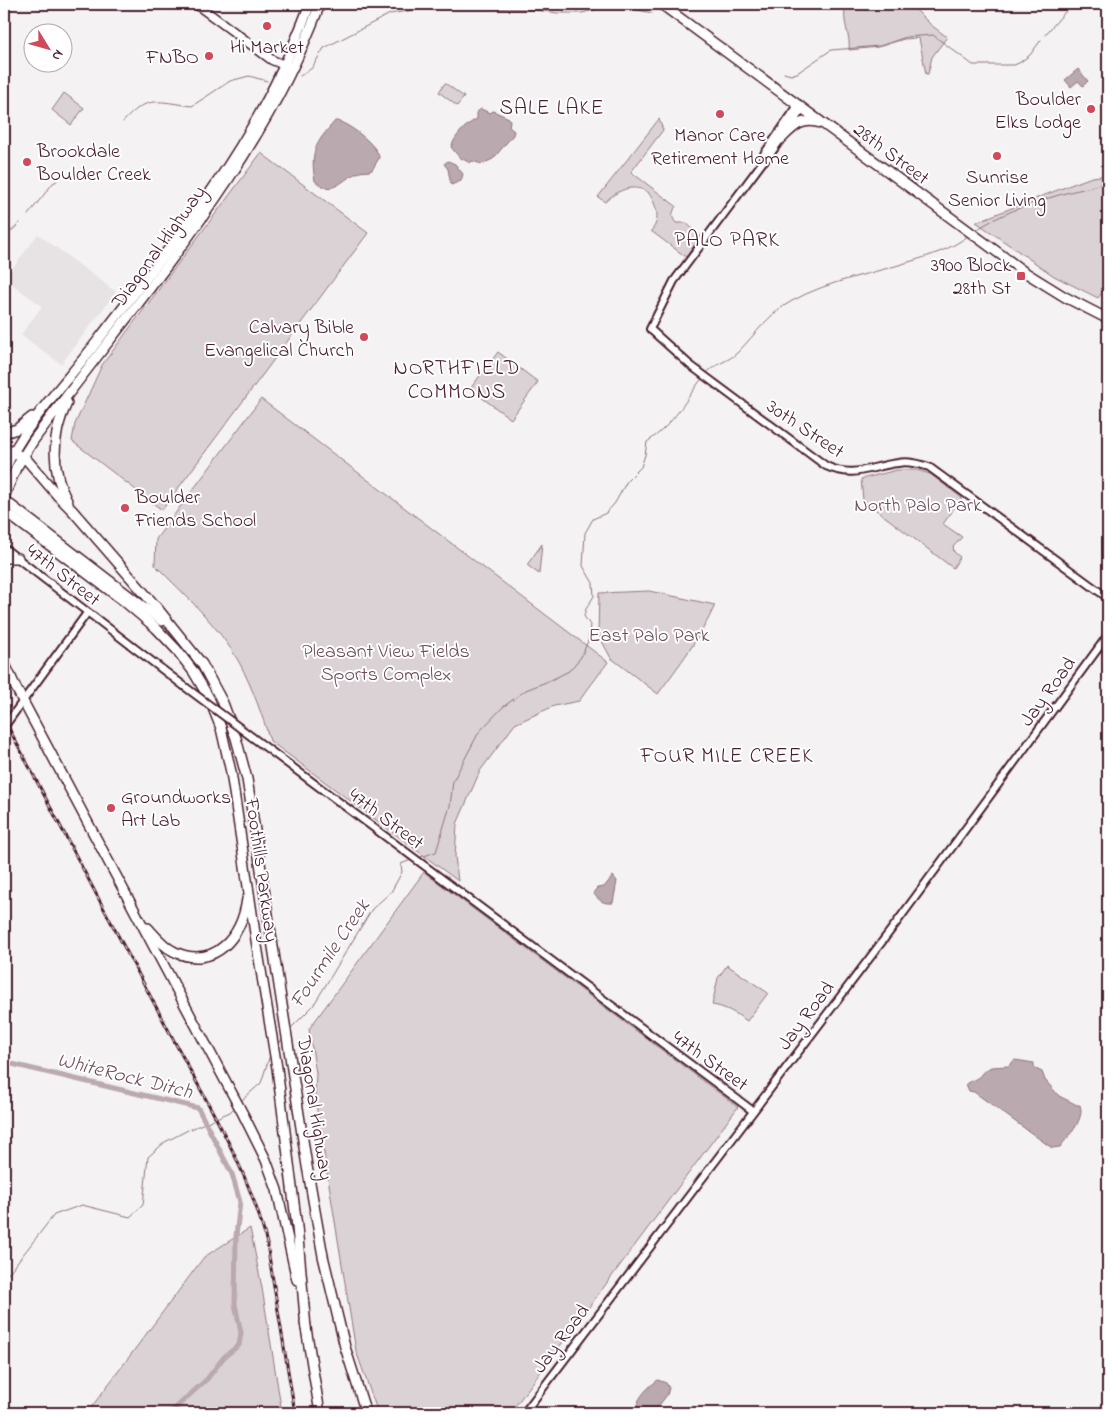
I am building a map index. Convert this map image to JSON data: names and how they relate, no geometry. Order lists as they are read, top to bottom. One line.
{"streets":{"highway":["28th Street","Diagonal Highway","Foothills Parkway"],"street":["30th Street","47th Street","Jay Road"]},"crossings":[["Diagonal Highway","Foothills Parkway"],["47th Street","Jay Road"]],"districts":["SALE LAKE","PALO PARK","NORTHFIELD COMMONS","FOUR MILE CREEK"],"water":["Fourmile Creek","WhiteRock Ditch"],"parks":["North Palo Park","East Palo Park","Pleasant View Fields Sports Complex"],"places":{"other":["Hi Market","FNBO","Boulder Elks Lodge","Manor Care Retirement Home","Sunrise Senior Living","Brookdale Boulder Creek","Calvary Bible Evangelical Church","Boulder Friends School","Groundworks Art Lab"],"transit":["3900 Block 28th St"]},"north":"bottom right"}
